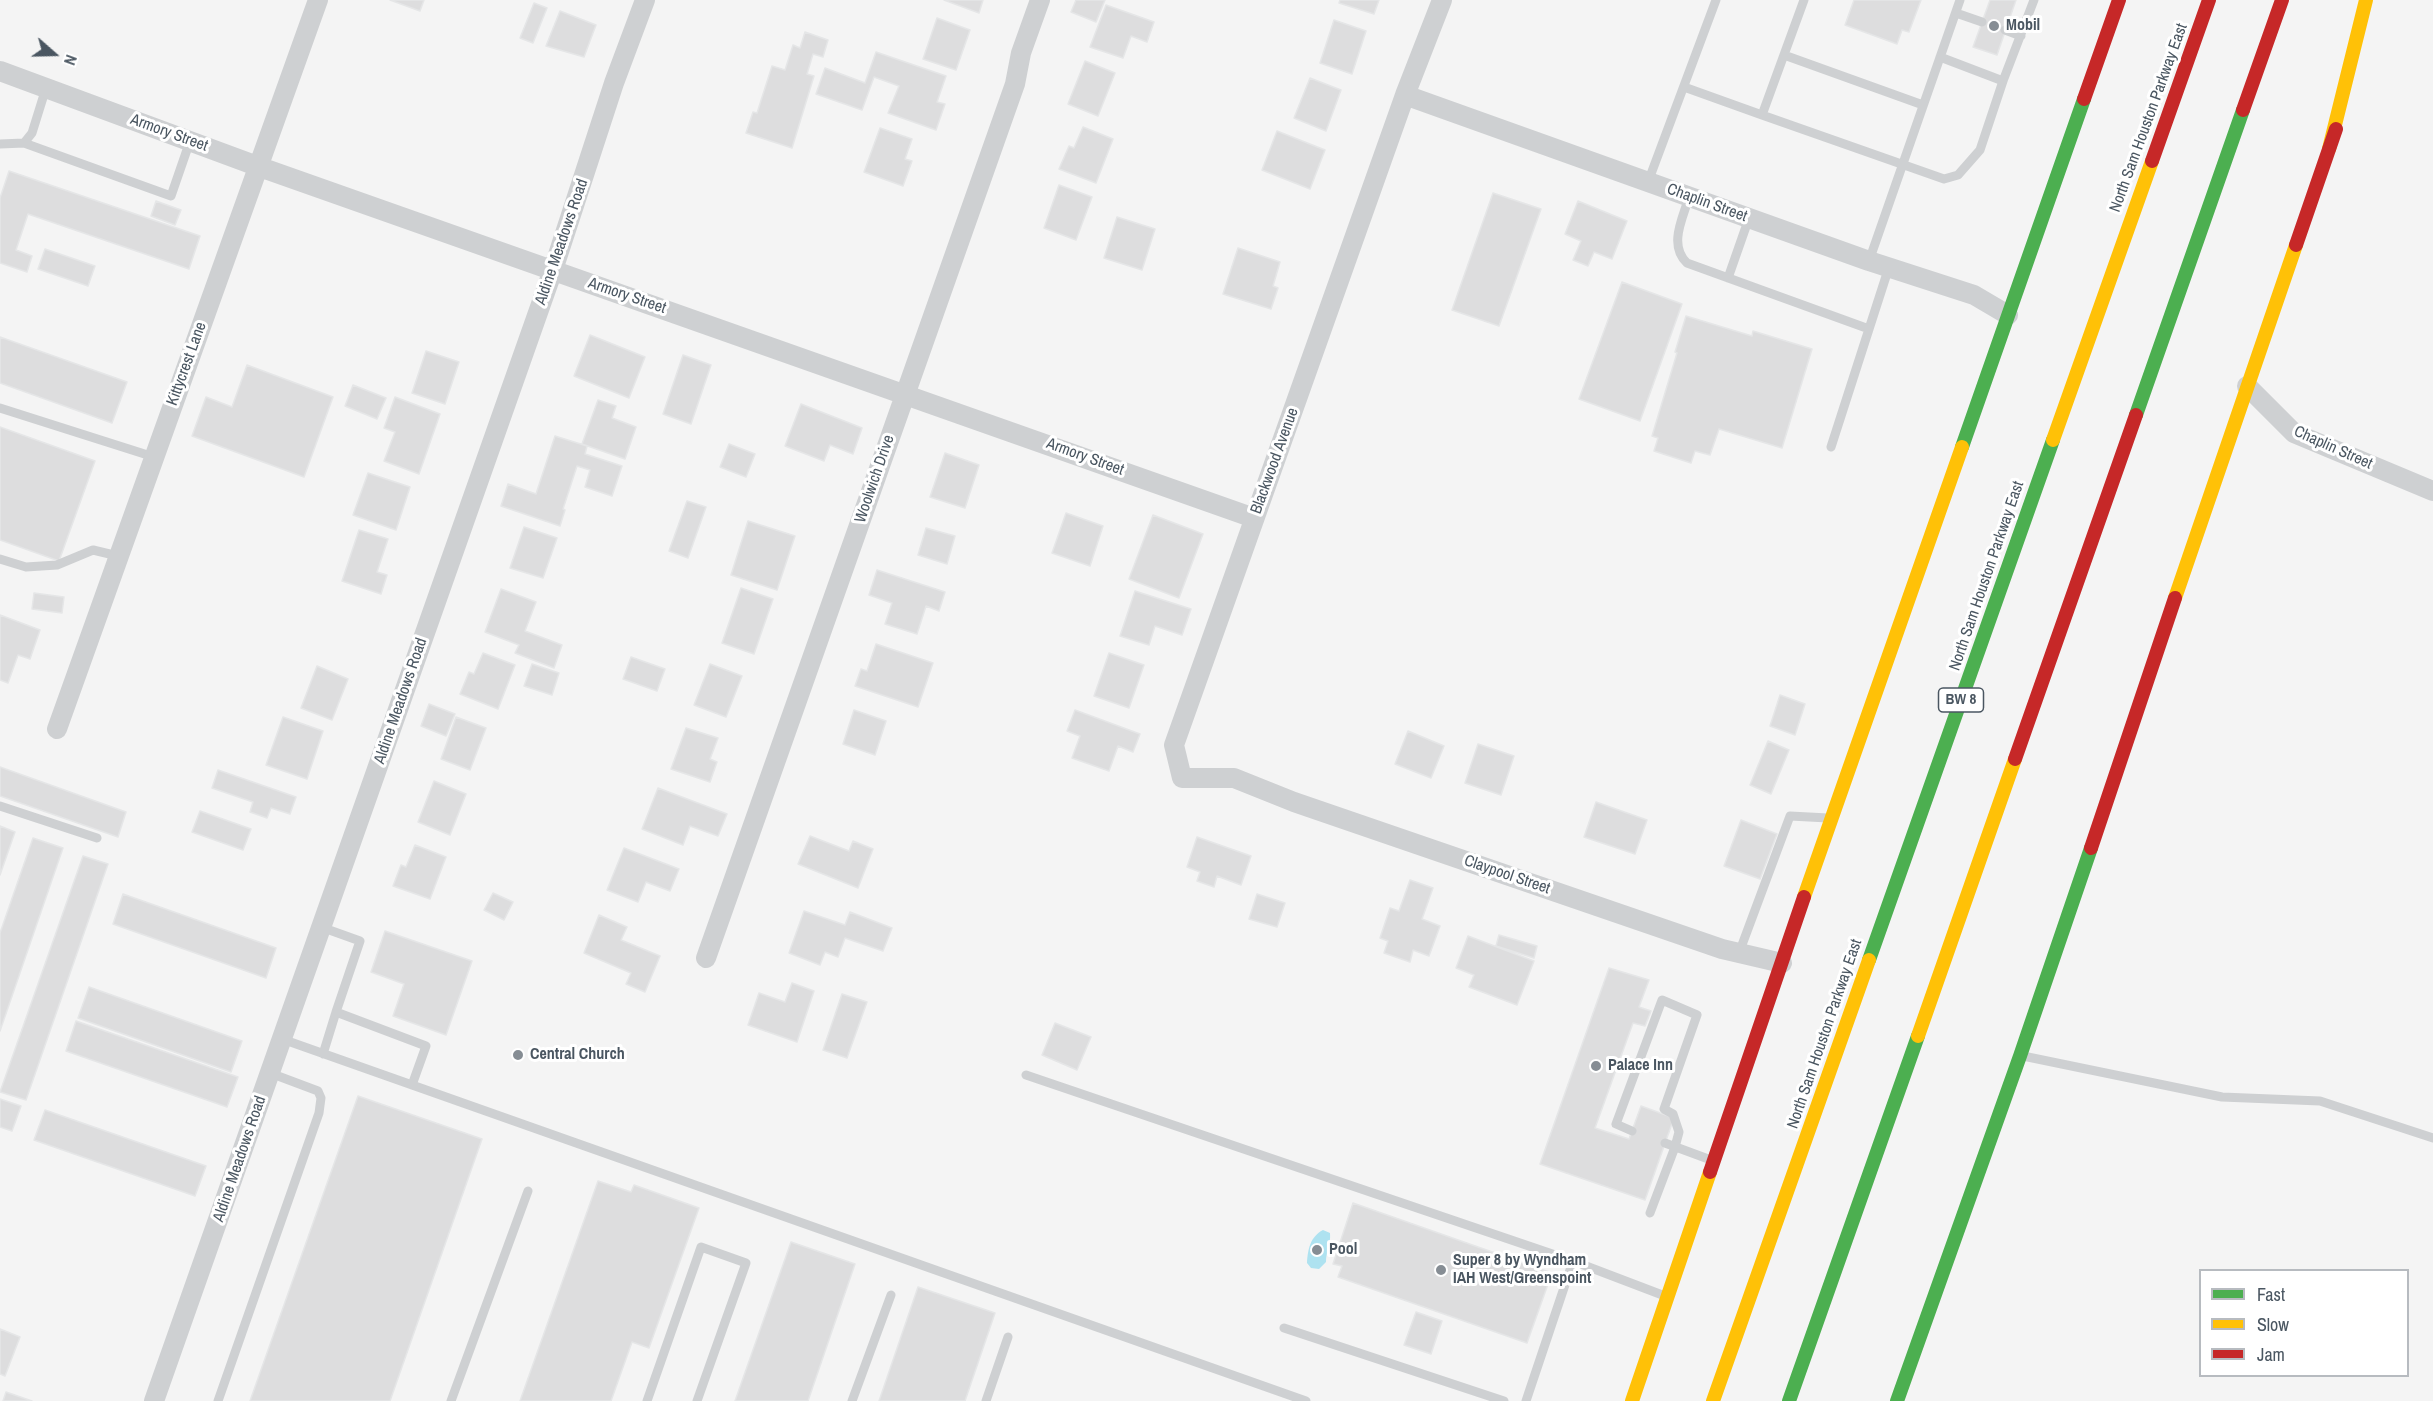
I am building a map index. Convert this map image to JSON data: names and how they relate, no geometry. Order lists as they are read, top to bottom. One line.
{"streets":{"main road":["North Sam Houston Parkway East","BW 8"],"street":["Armory Street","Chaplin Street","Aldine Meadows Road","Kittycrest Lane","Blackwood Avenue","Woolwich Drive","Claypool Street"]},"crossings":[["Armory Street","Aldine Meadows Road"],["Armory Street","Kittycrest Lane"],["Armory Street","Blackwood Avenue"],["Armory Street","Woolwich Drive"],["Chaplin Street","Blackwood Avenue"],["Blackwood Avenue","Claypool Street"]],"places":["Mobil","Central Church","Palace Inn","Pool","Super 8 by Wyndham IAH West/Greenspoint"],"legend":["Fast","Slow","Jam"],"north":"right"}
